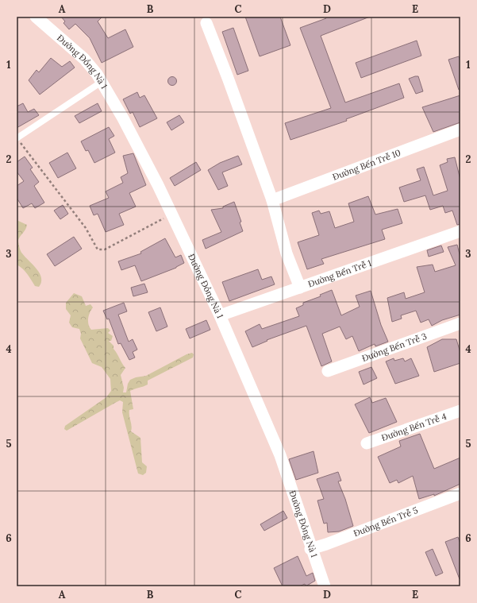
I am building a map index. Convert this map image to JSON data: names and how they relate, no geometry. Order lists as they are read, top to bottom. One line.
{"streets":{"street":["Đường Đồng Nà 1","Đường Bến Trễ 10","Đường Bến Trễ 1","Đường Bến Trễ 3","Đường Bến Trễ 4","Đường Bến Trễ 5"]},"crossings":[["Đường Đồng Nà 1","Đường Bến Trễ 1"],["Đường Đồng Nà 1","Đường Bến Trễ 5"]],"grid":{"columns":["A","B","C","D","E"],"rows":["1","2","3","4","5","6"]}}
